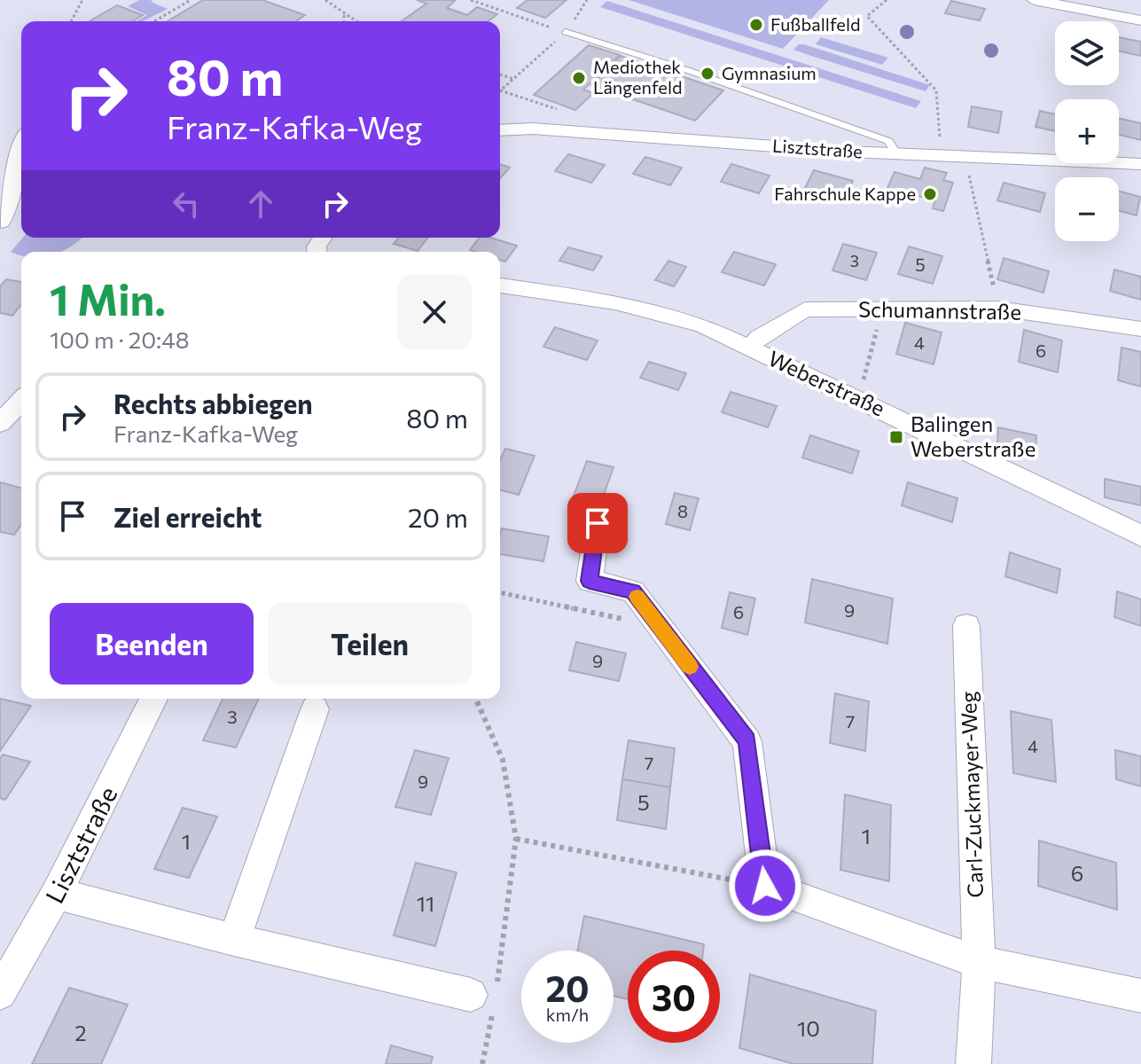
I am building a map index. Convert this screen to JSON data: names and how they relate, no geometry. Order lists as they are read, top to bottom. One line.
{"streets":{"street":["Lisztstraße","Schumannstraße","Weberstraße","Carl-Zuckmayer-Weg"]},"crossings":[["Schumannstraße","Weberstraße"]],"places":{"other":["Fußballfeld","Gymnasium","Mediothek Längenfeld","Fahrschule Kappe"],"transit":["Balingen Weberstraße"]},"house_numbers":["3","5","4","6","8","9","6","9","3","7","4","7","9","5","1","1","6","11","10","2"],"page":{"map_buttons":["+","−"],"turn":["80 m","Franz-Kafka-Weg"],"heading":["1 Min.","100 m · 20:48"],"list":[{"name":"Rechts abbiegen","note":"Franz-Kafka-Weg","value":"80 m"},{"name":"Ziel erreicht","value":"20 m"}],"buttons":["Beenden","Teilen"],"speed":"20 km/h","limit":"30"}}
